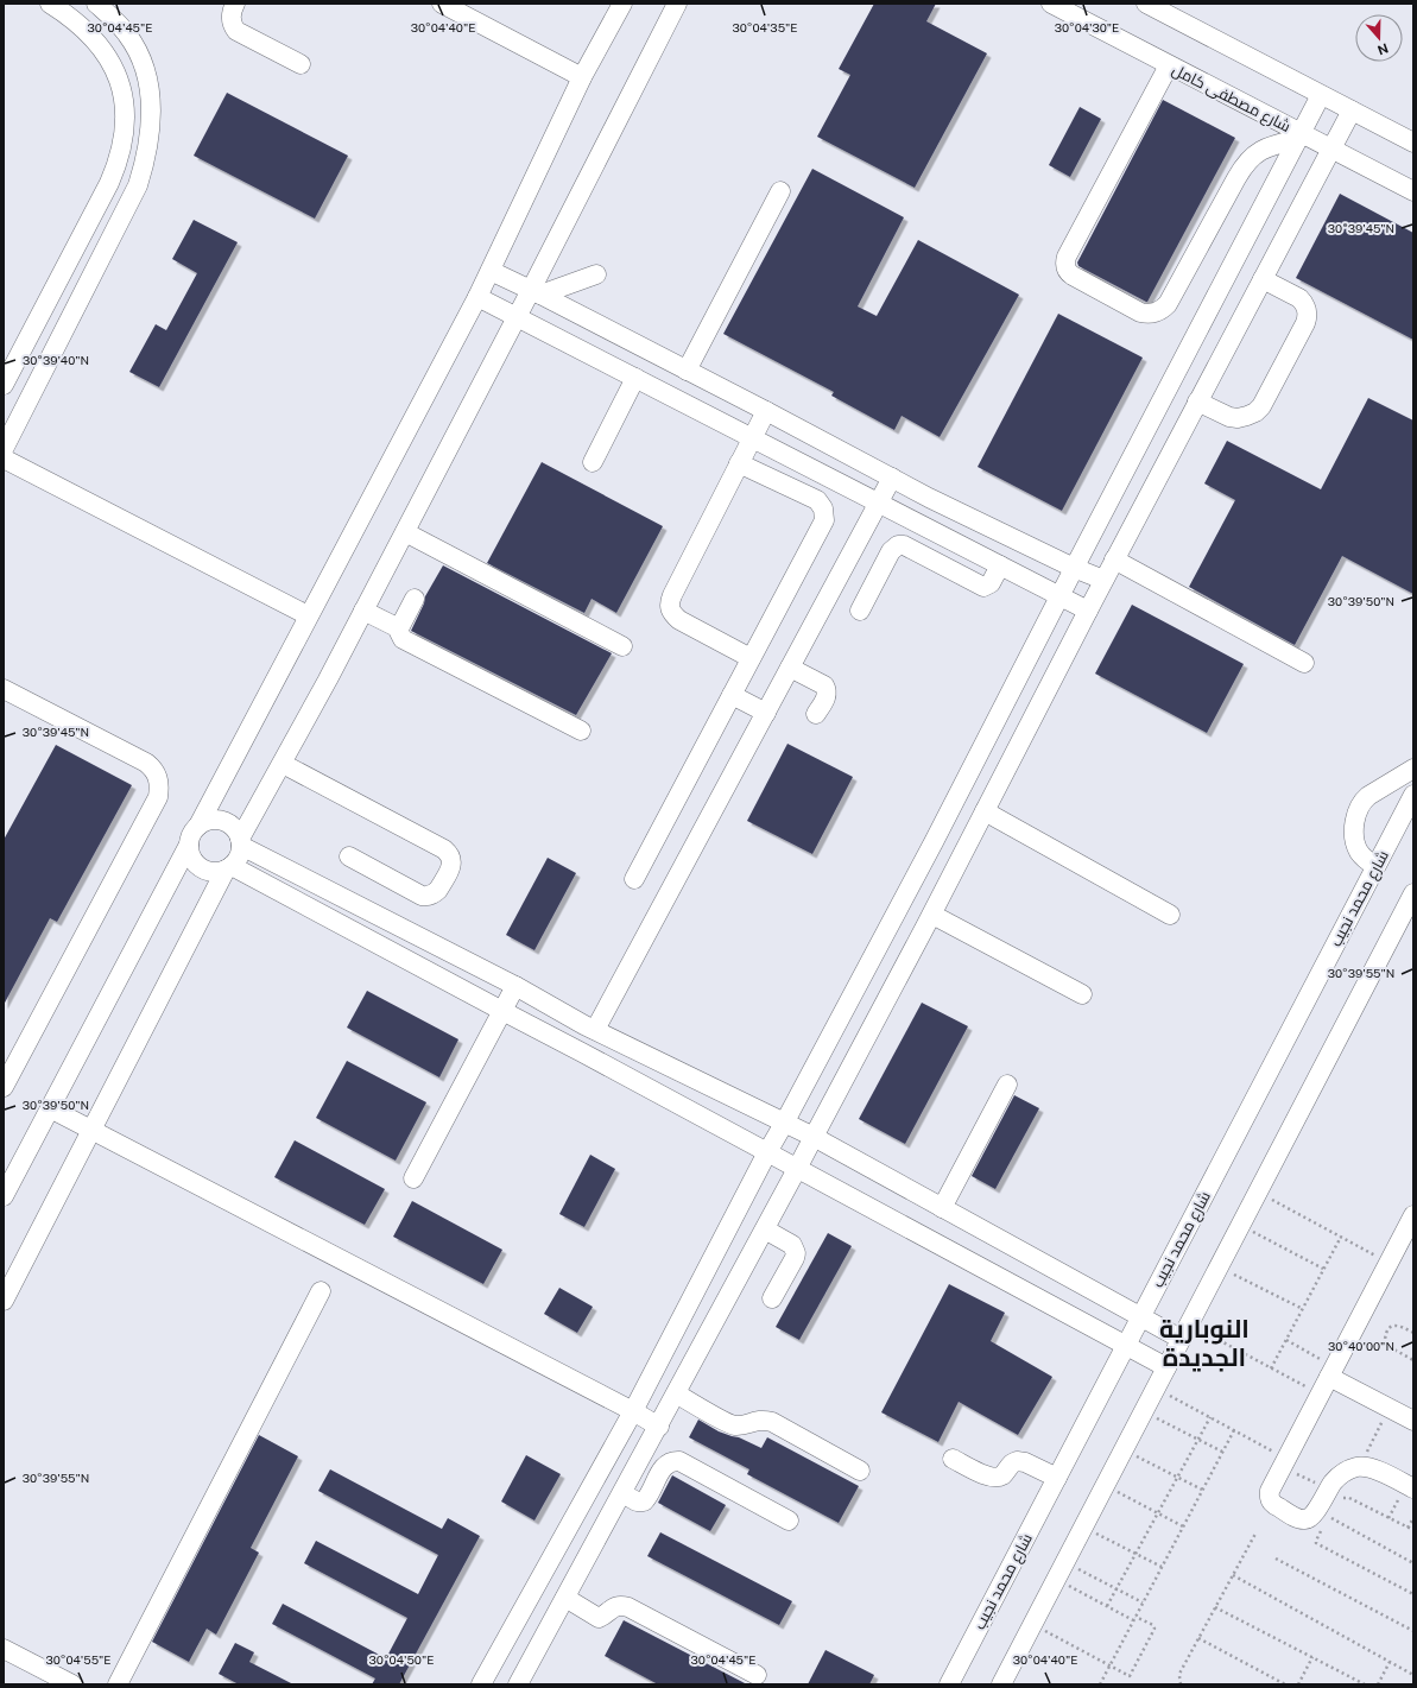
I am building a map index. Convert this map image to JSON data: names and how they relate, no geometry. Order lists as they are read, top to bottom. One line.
{"streets":{"street":["شارع مصطفى كامل","شارع محمد نجيب"]},"districts":["النوبارية الجديدة"],"north":"bottom","coordinates":["30°04'45\"E","30°04'40\"E","30°04'35\"E","30°04'30\"E","30°39'45\"N","30°39'40\"N","30°39'50\"N","30°39'55\"N","30°40'00\"N","30°04'55\"E","30°04'50\"E"]}
